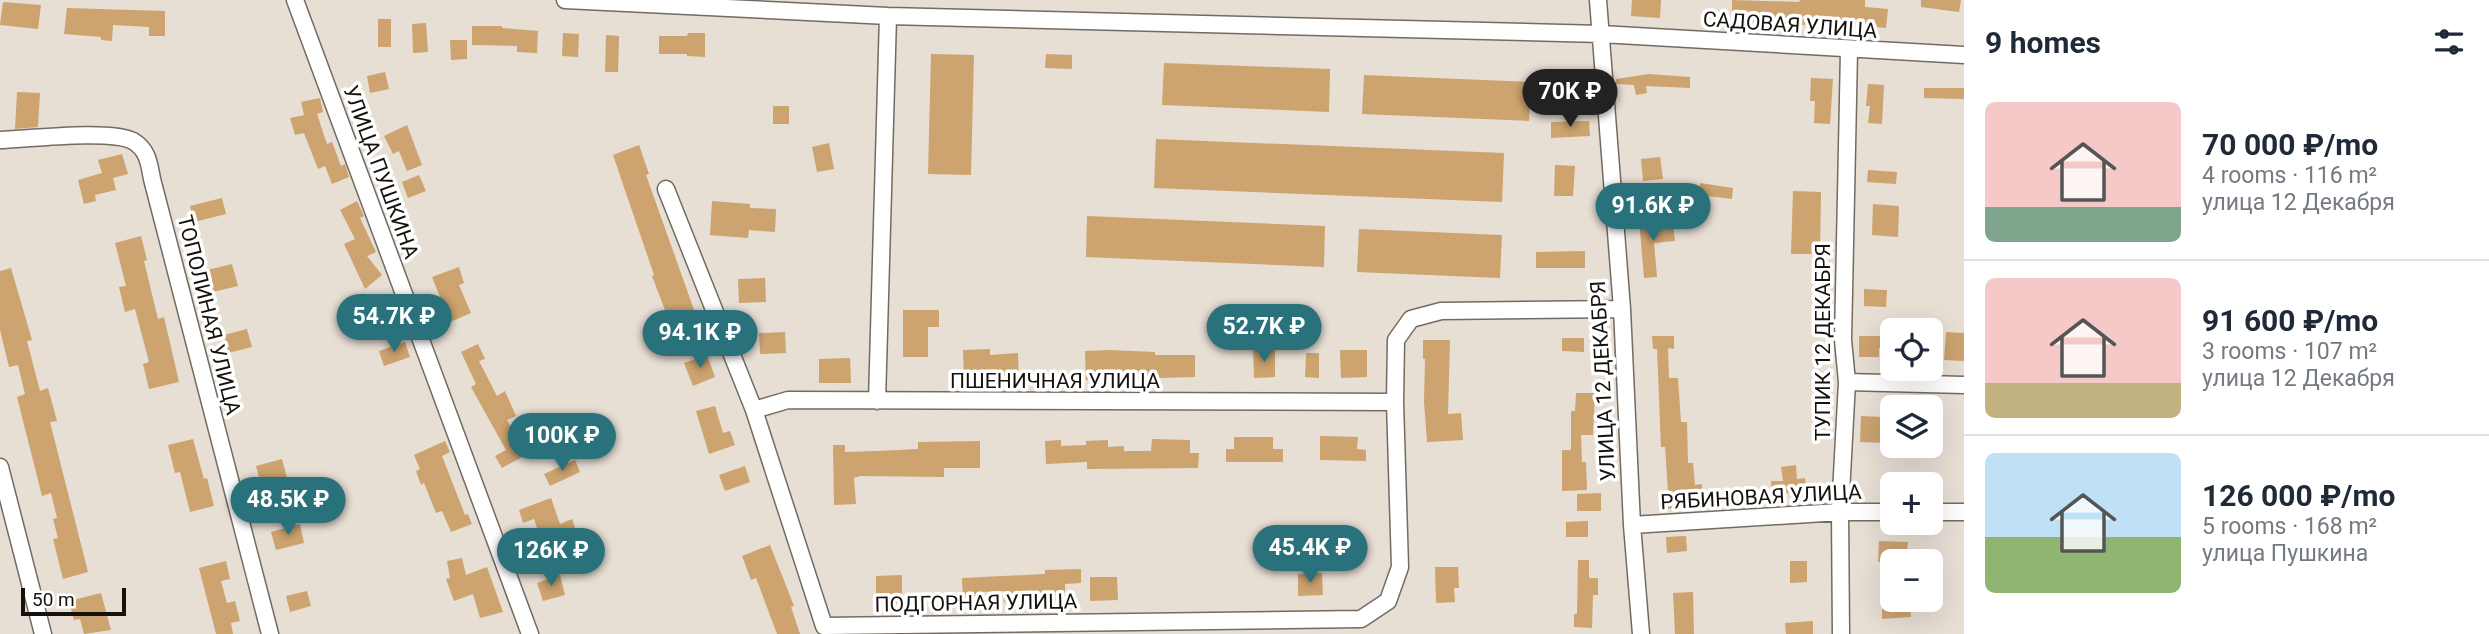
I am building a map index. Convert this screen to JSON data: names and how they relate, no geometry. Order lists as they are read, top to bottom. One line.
{"streets":{"street":["САДОВАЯ УЛИЦА","УЛИЦА ПУШКИНА","ТОПОЛИНАЯ УЛИЦА","ТУПИК 12 ДЕКАБРЯ","ПШЕНИЧНАЯ УЛИЦА","УЛИЦА 12 ДЕКАБРЯ","РЯБИНОВАЯ УЛИЦА","ПОДГОРНАЯ УЛИЦА"]},"crossings":[["САДОВАЯ УЛИЦА","ТУПИК 12 ДЕКАБРЯ"],["САДОВАЯ УЛИЦА","УЛИЦА 12 ДЕКАБРЯ"],["ТУПИК 12 ДЕКАБРЯ","РЯБИНОВАЯ УЛИЦА"],["ПШЕНИЧНАЯ УЛИЦА","ПОДГОРНАЯ УЛИЦА"],["УЛИЦА 12 ДЕКАБРЯ","РЯБИНОВАЯ УЛИЦА"]],"scale_bar":"50 m","page":{"heading":"9 homes","price":["70K ₽","91.6K ₽","54.7K ₽","52.7K ₽","94.1K ₽","100K ₽","48.5K ₽","45.4K ₽","126K ₽"],"list":[{"name":"70 000 ₽/mo","note":"4 rooms · 116 m² · улица 12 Декабря"},{"name":"91 600 ₽/mo","note":"3 rooms · 107 m² · улица 12 Декабря"},{"name":"126 000 ₽/mo","note":"5 rooms · 168 m² · улица Пушкина"}],"map_buttons":["+","−"],"scale":"50 m"}}
